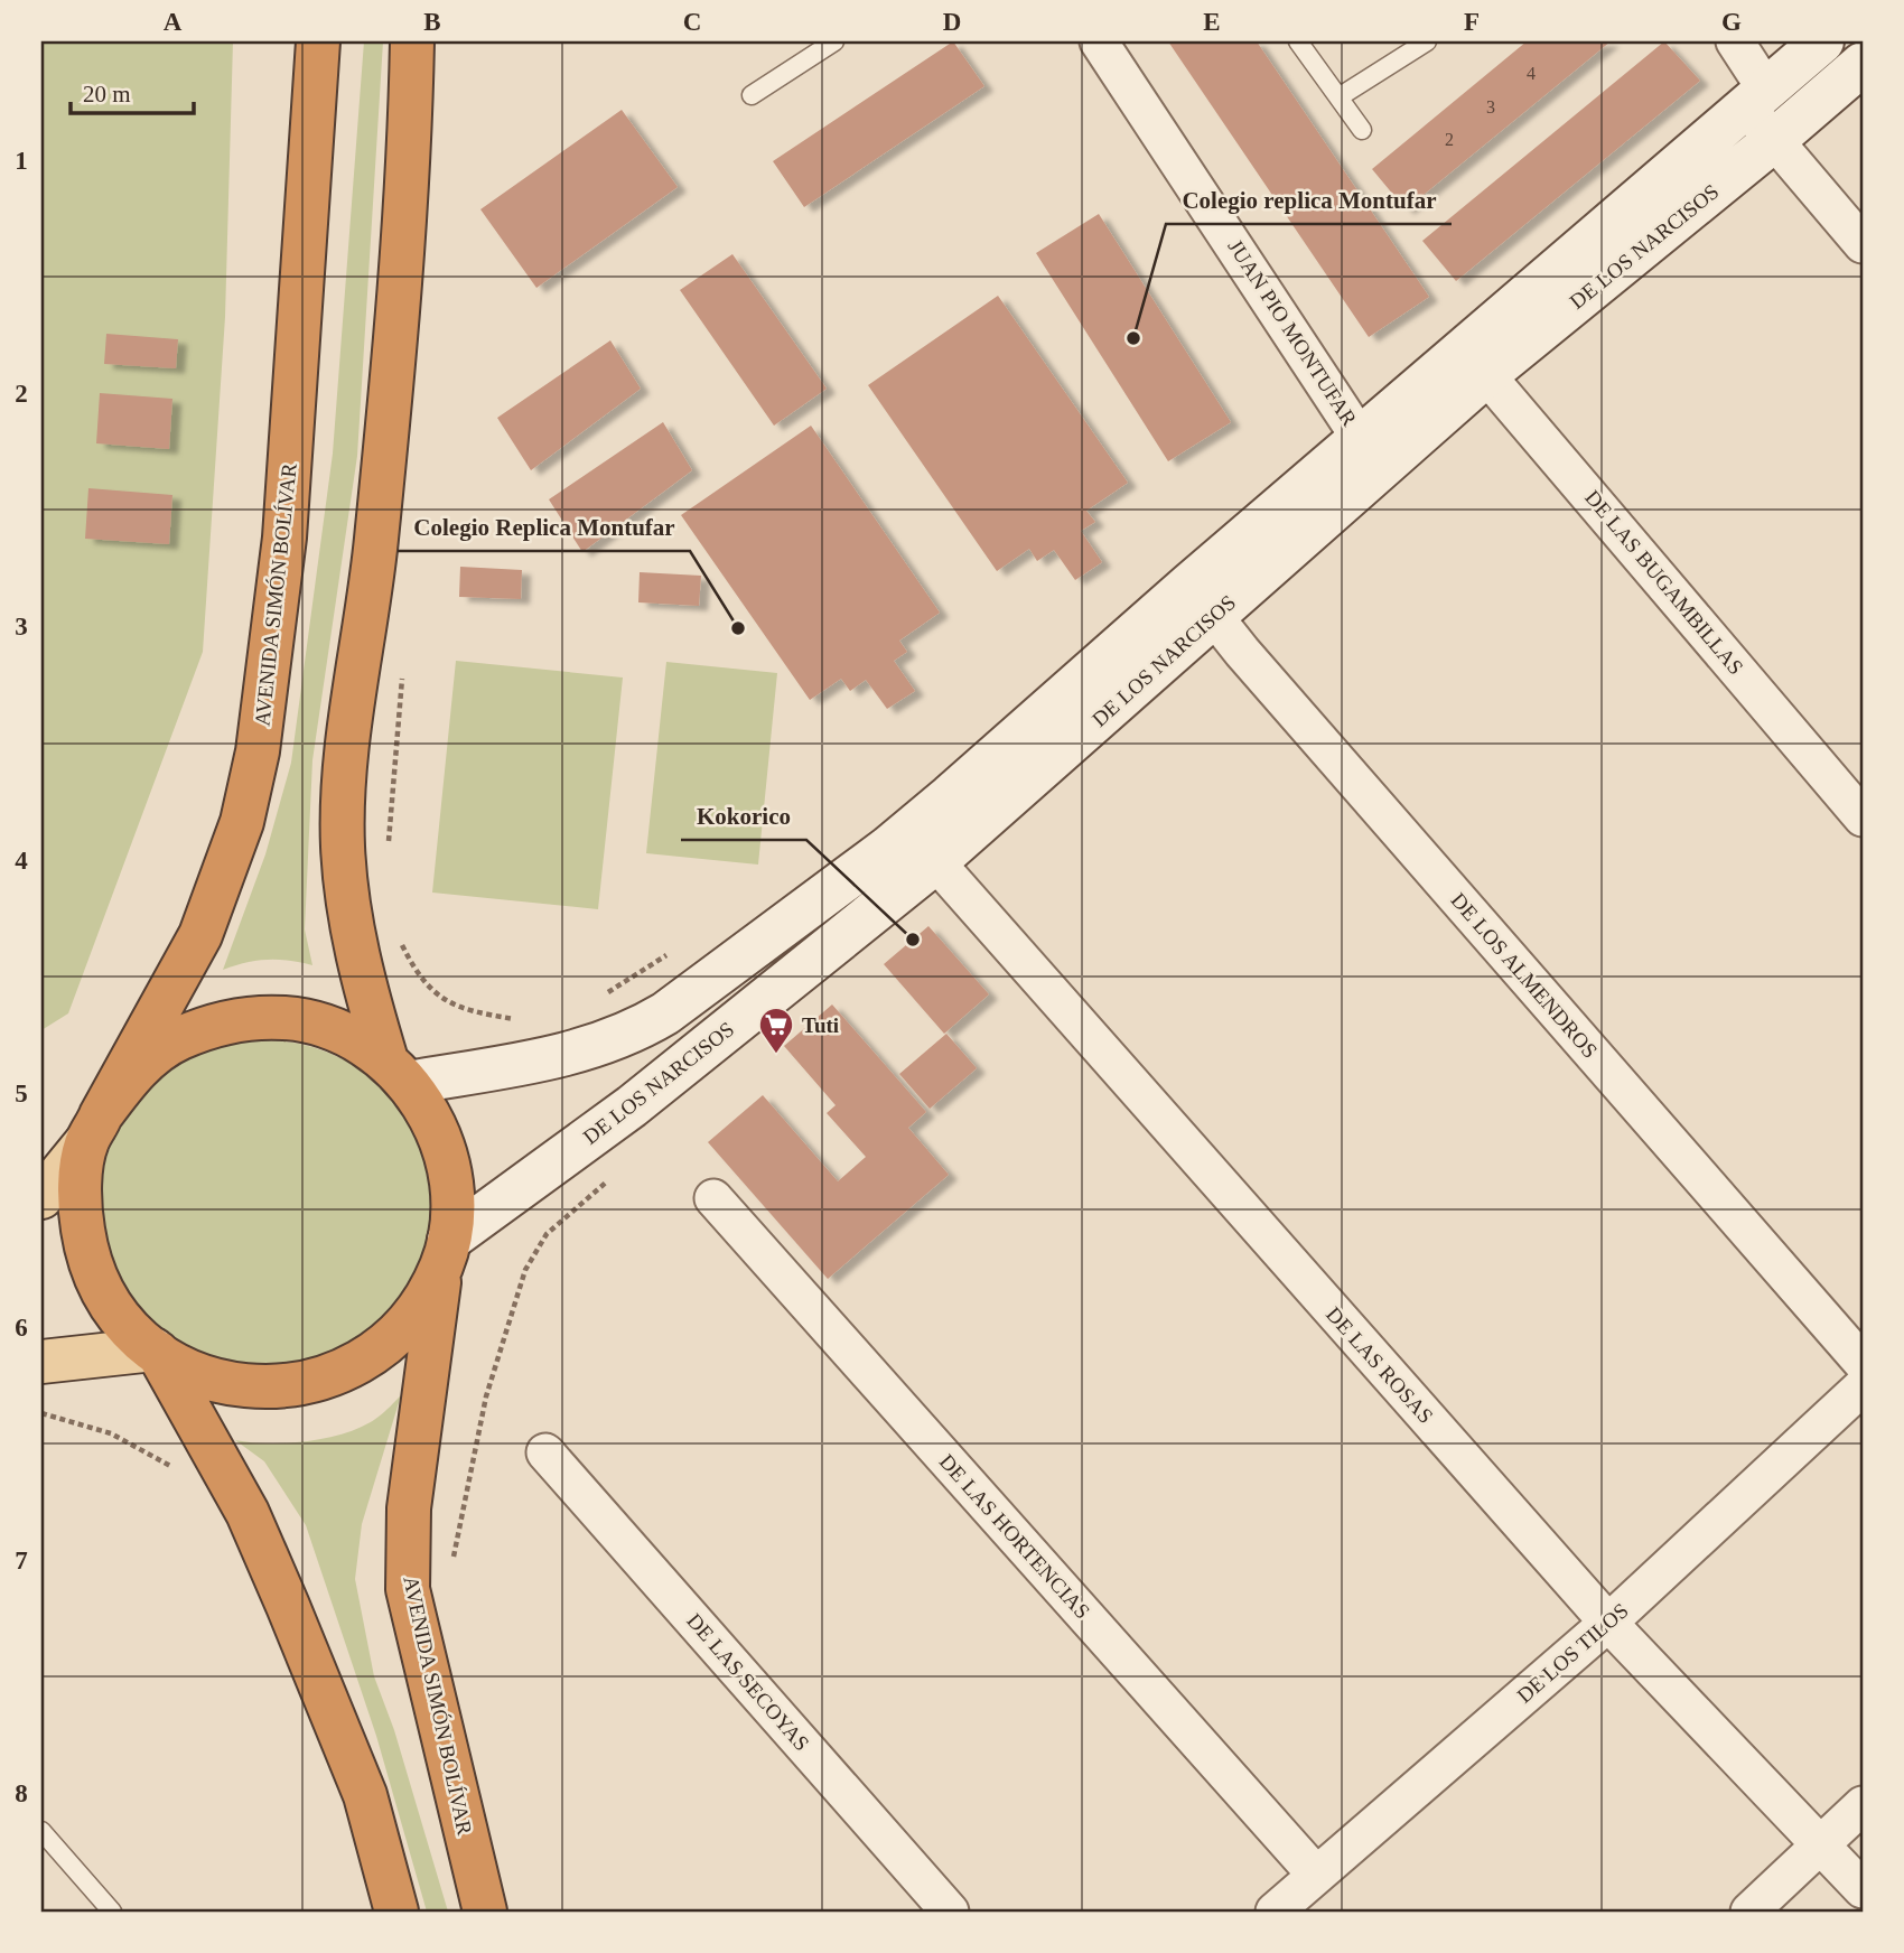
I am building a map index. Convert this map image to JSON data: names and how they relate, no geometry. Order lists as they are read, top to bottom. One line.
{"streets":{"highway":["AVENIDA SIMÓN BOLÍVAR"],"street":["DE LOS NARCISOS","JUAN PIO MONTUFAR","DE LAS BUGAMBILLAS","DE LOS ALMENDROS","DE LAS ROSAS","DE LAS HORTENCIAS","DE LOS TILOS","DE LAS SECOYAS"]},"crossings":[["DE LOS NARCISOS","JUAN PIO MONTUFAR"],["DE LOS NARCISOS","DE LAS BUGAMBILLAS"],["DE LOS NARCISOS","AVENIDA SIMÓN BOLÍVAR"],["DE LOS NARCISOS","DE LOS ALMENDROS"],["DE LOS NARCISOS","DE LAS ROSAS"],["DE LAS ROSAS","DE LOS TILOS"],["DE LAS HORTENCIAS","DE LOS TILOS"]],"places":{"other":["Colegio replica Montufar","Colegio Replica Montufar","Kokorico"],"supermarket":["Tuti"]},"house_numbers":["4","3","2"],"scale_bar":"20 m","grid":{"columns":["A","B","C","D","E","F","G"],"rows":["1","2","3","4","5","6","7","8"]}}
